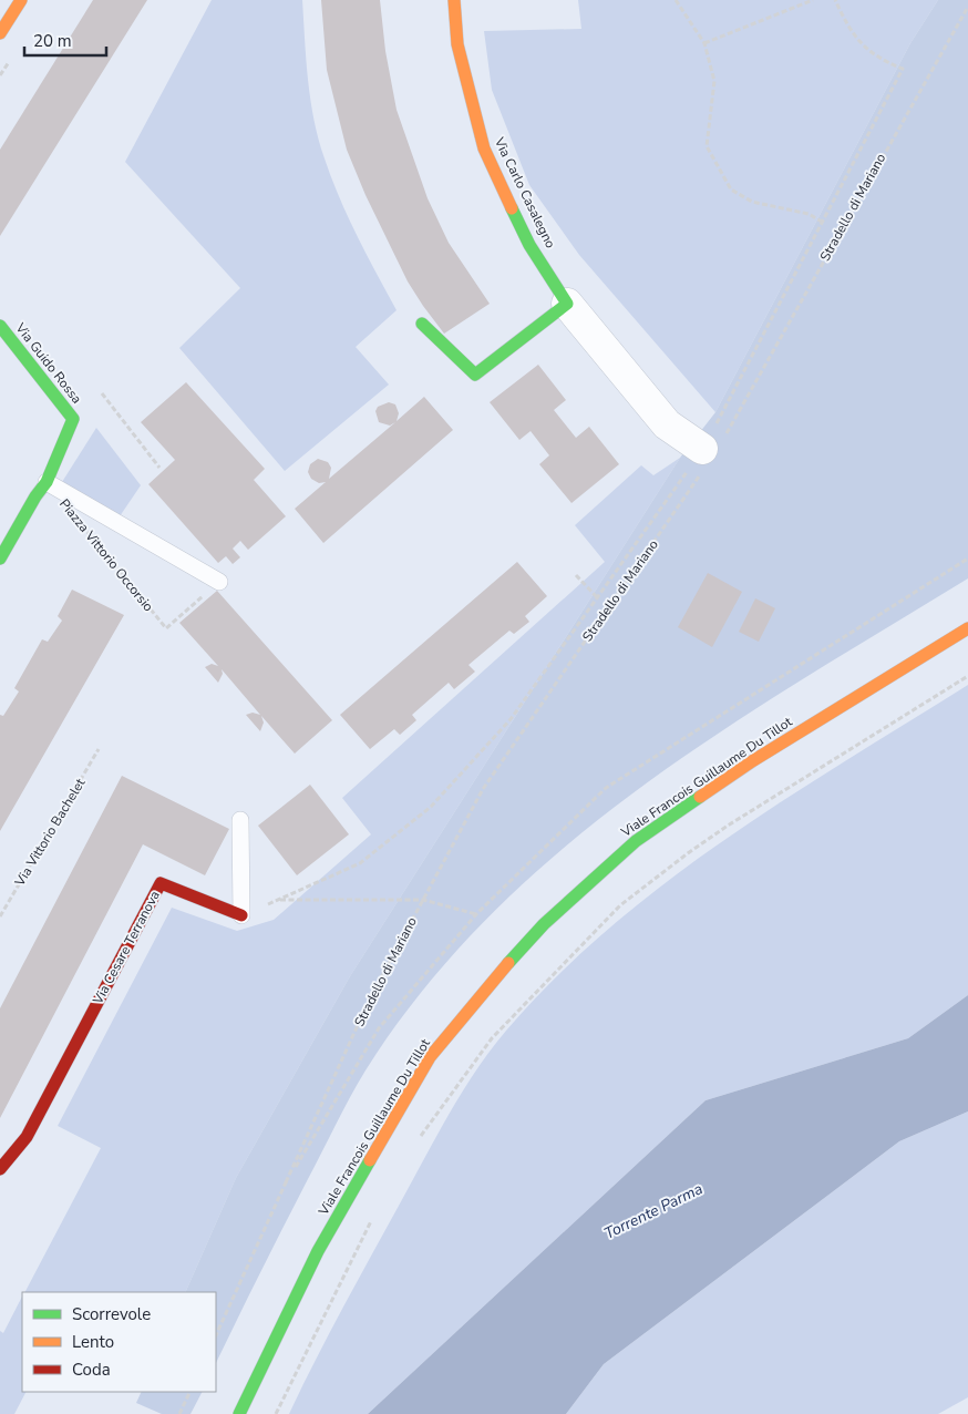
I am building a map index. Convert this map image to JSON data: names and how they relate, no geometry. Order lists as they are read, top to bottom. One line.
{"streets":{"street":["Via Carlo Casalegno","Via Guido Rossa","Viale Francois Guillaume Du Tillot","Via Cesare Terranova"],"path":["Stradello di Mariano","Piazza Vittorio Occorsio","Via Vittorio Bachelet"]},"water":["Torrente Parma"],"legend":["Scorrevole","Lento","Coda"],"scale_bar":"20 m"}
